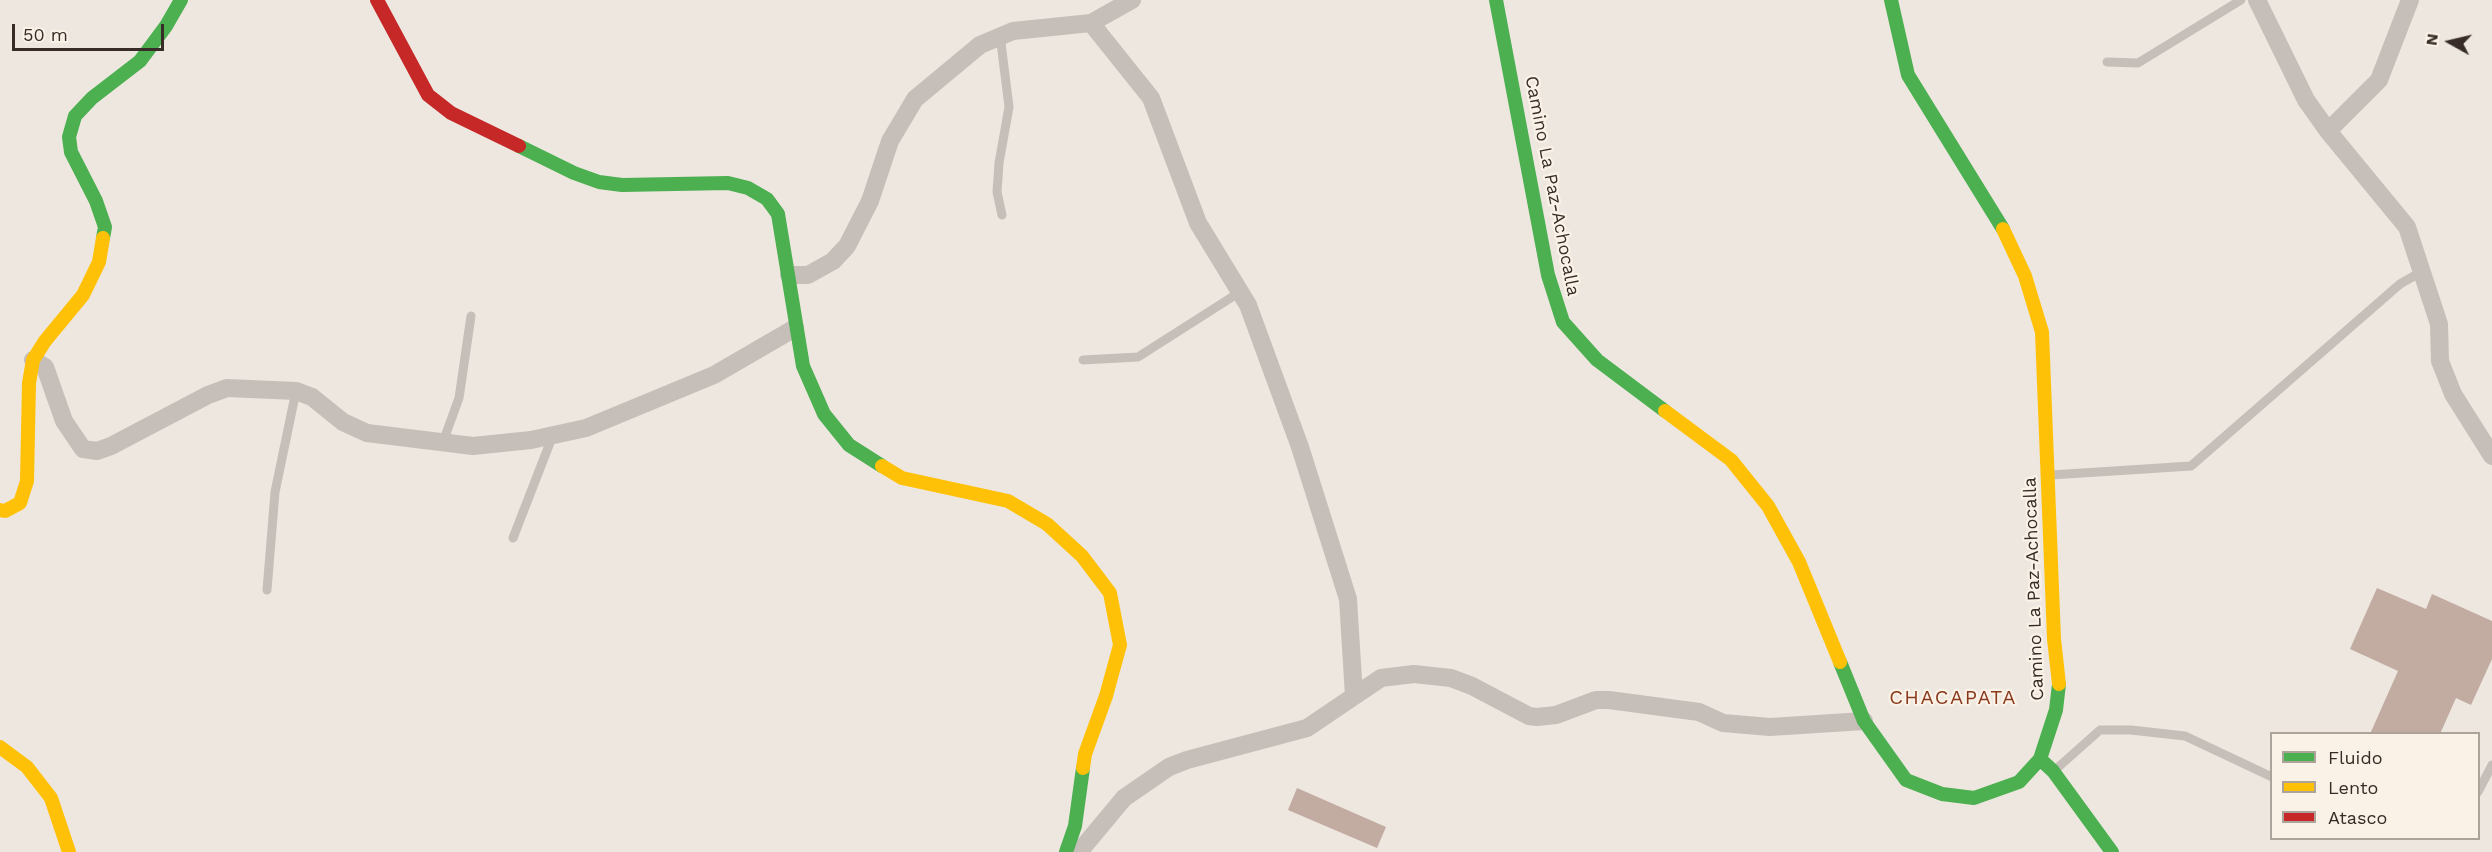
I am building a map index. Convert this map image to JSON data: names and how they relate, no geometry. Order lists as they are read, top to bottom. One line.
{"streets":{"main road":["Camino La Paz-Achocalla"]},"districts":["CHACAPATA"],"legend":["Fluido","Lento","Atasco"],"scale_bar":"50 m","north":"left"}
